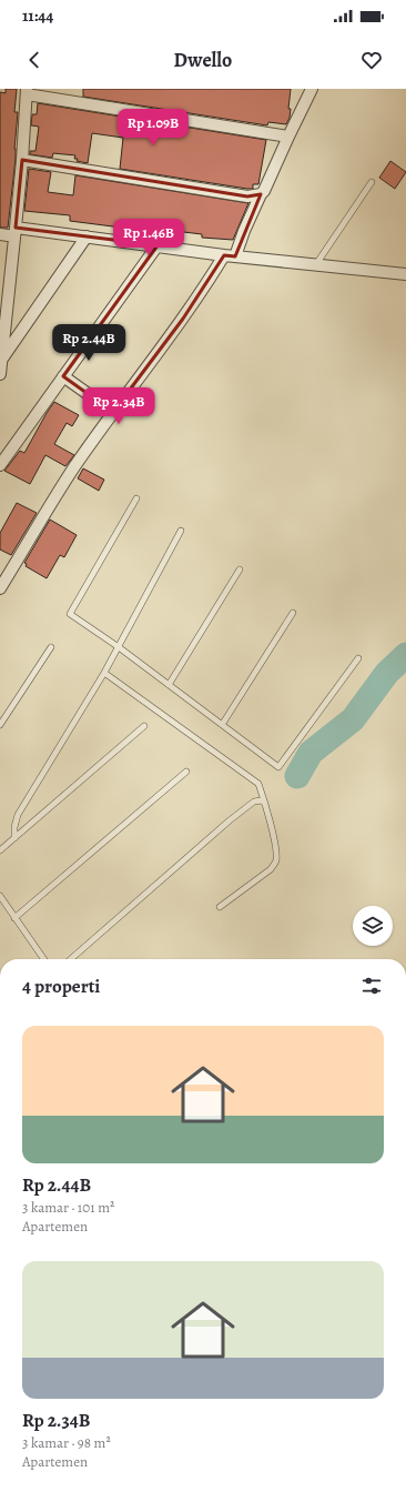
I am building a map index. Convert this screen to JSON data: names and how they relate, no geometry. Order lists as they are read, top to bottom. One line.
{"page":{"status":"11:44","header":"Dwello","price":["Rp 1.09B","Rp 1.46B","Rp 2.44B","Rp 2.34B"],"heading":"4 properti","list":[{"name":"Rp 2.44B","note":"3 kamar · 101 m² · Apartemen"},{"name":"Rp 2.34B","note":"3 kamar · 98 m² · Apartemen"}]}}
